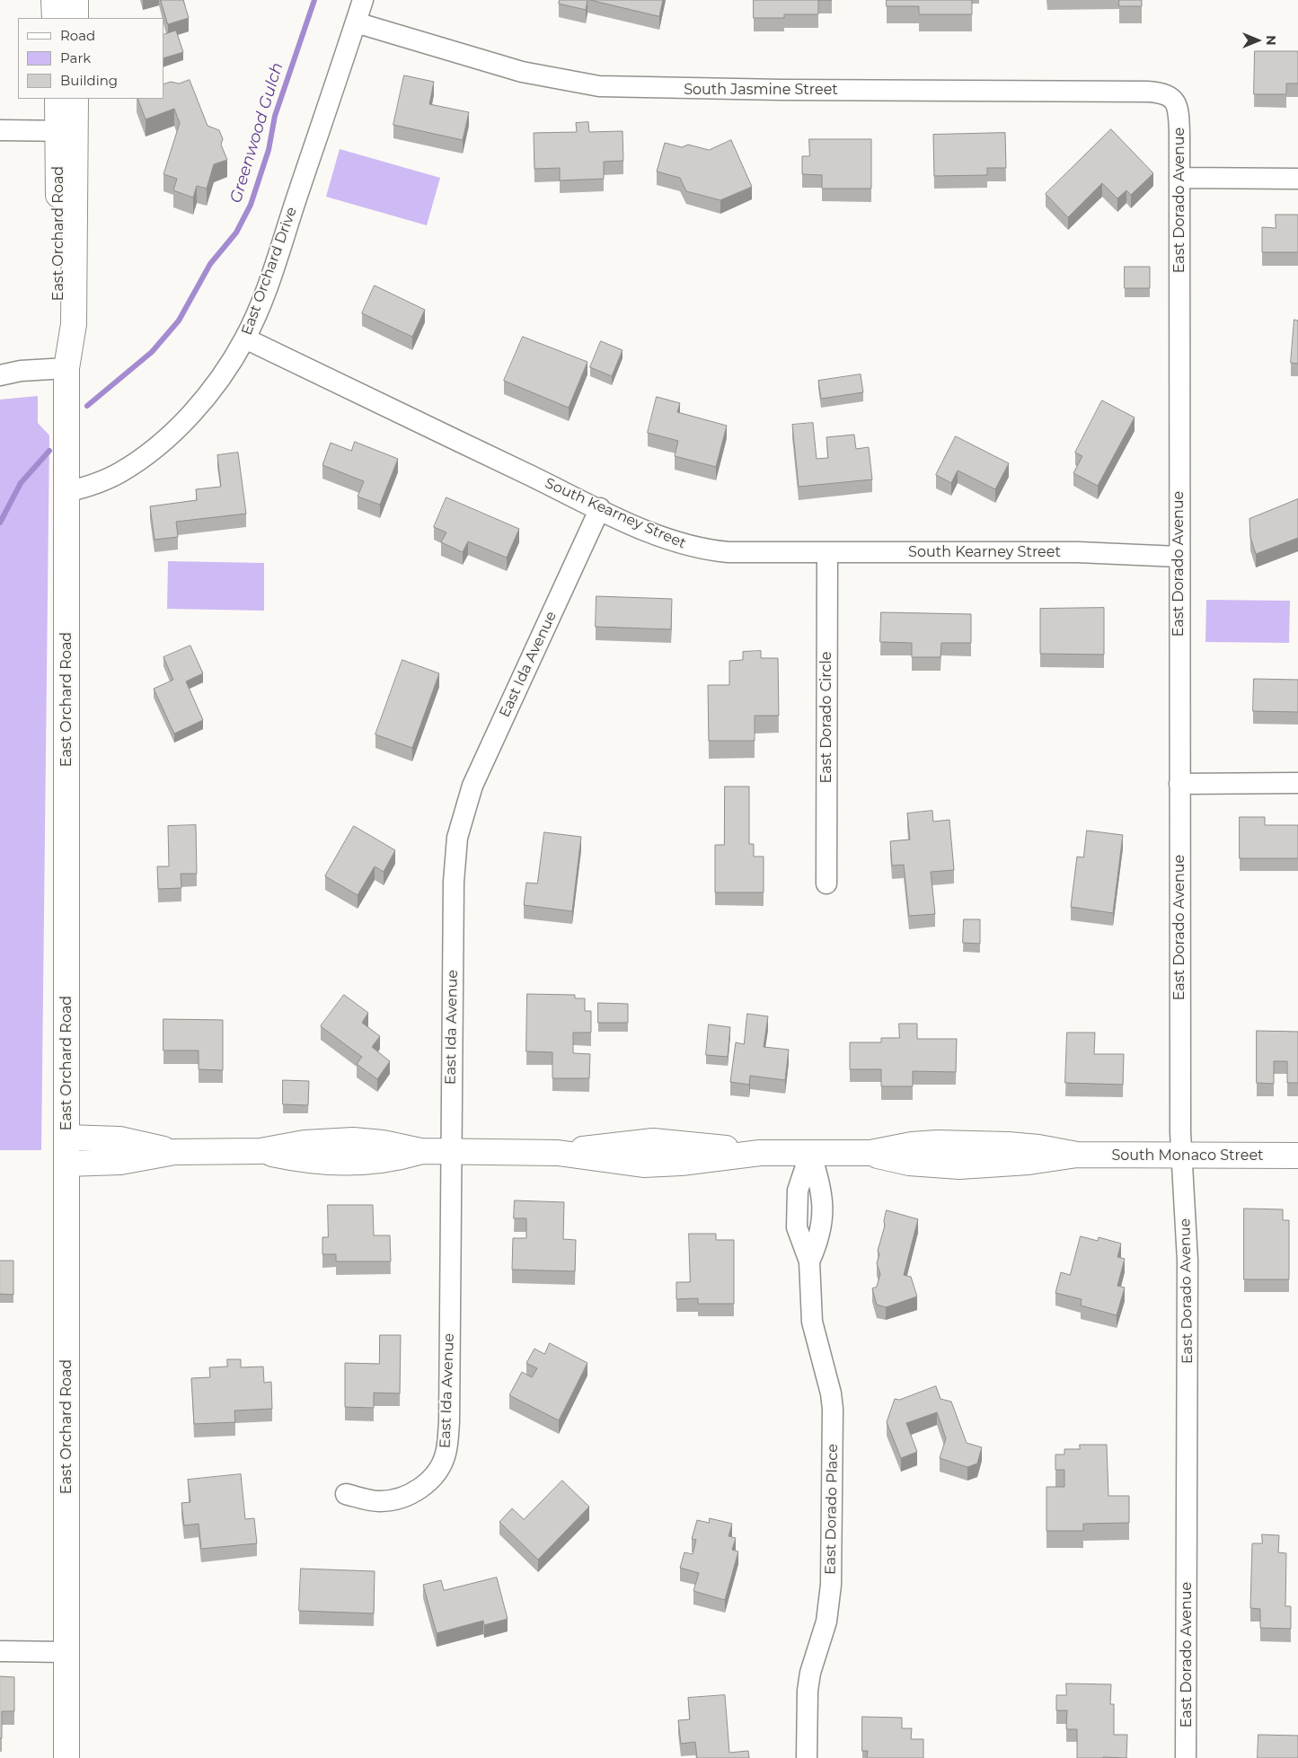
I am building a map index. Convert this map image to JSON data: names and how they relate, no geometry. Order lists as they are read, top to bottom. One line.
{"streets":{"main road":["East Orchard Road","South Monaco Street"],"street":["South Jasmine Street","East Dorado Avenue","East Orchard Drive","South Kearney Street","East Ida Avenue","East Dorado Circle","East Dorado Place"]},"crossings":[["South Jasmine Street","East Dorado Avenue"],["South Jasmine Street","East Orchard Drive"],["East Dorado Avenue","South Kearney Street"],["East Dorado Avenue","South Monaco Street"],["East Orchard Road","East Orchard Drive"],["East Orchard Road","South Monaco Street"],["East Orchard Drive","South Kearney Street"],["South Kearney Street","East Ida Avenue"],["South Kearney Street","East Dorado Circle"],["East Ida Avenue","South Monaco Street"],["South Monaco Street","East Dorado Place"]],"water":["Greenwood Gulch"],"legend":["Road","Park","Building"],"north":"right"}
